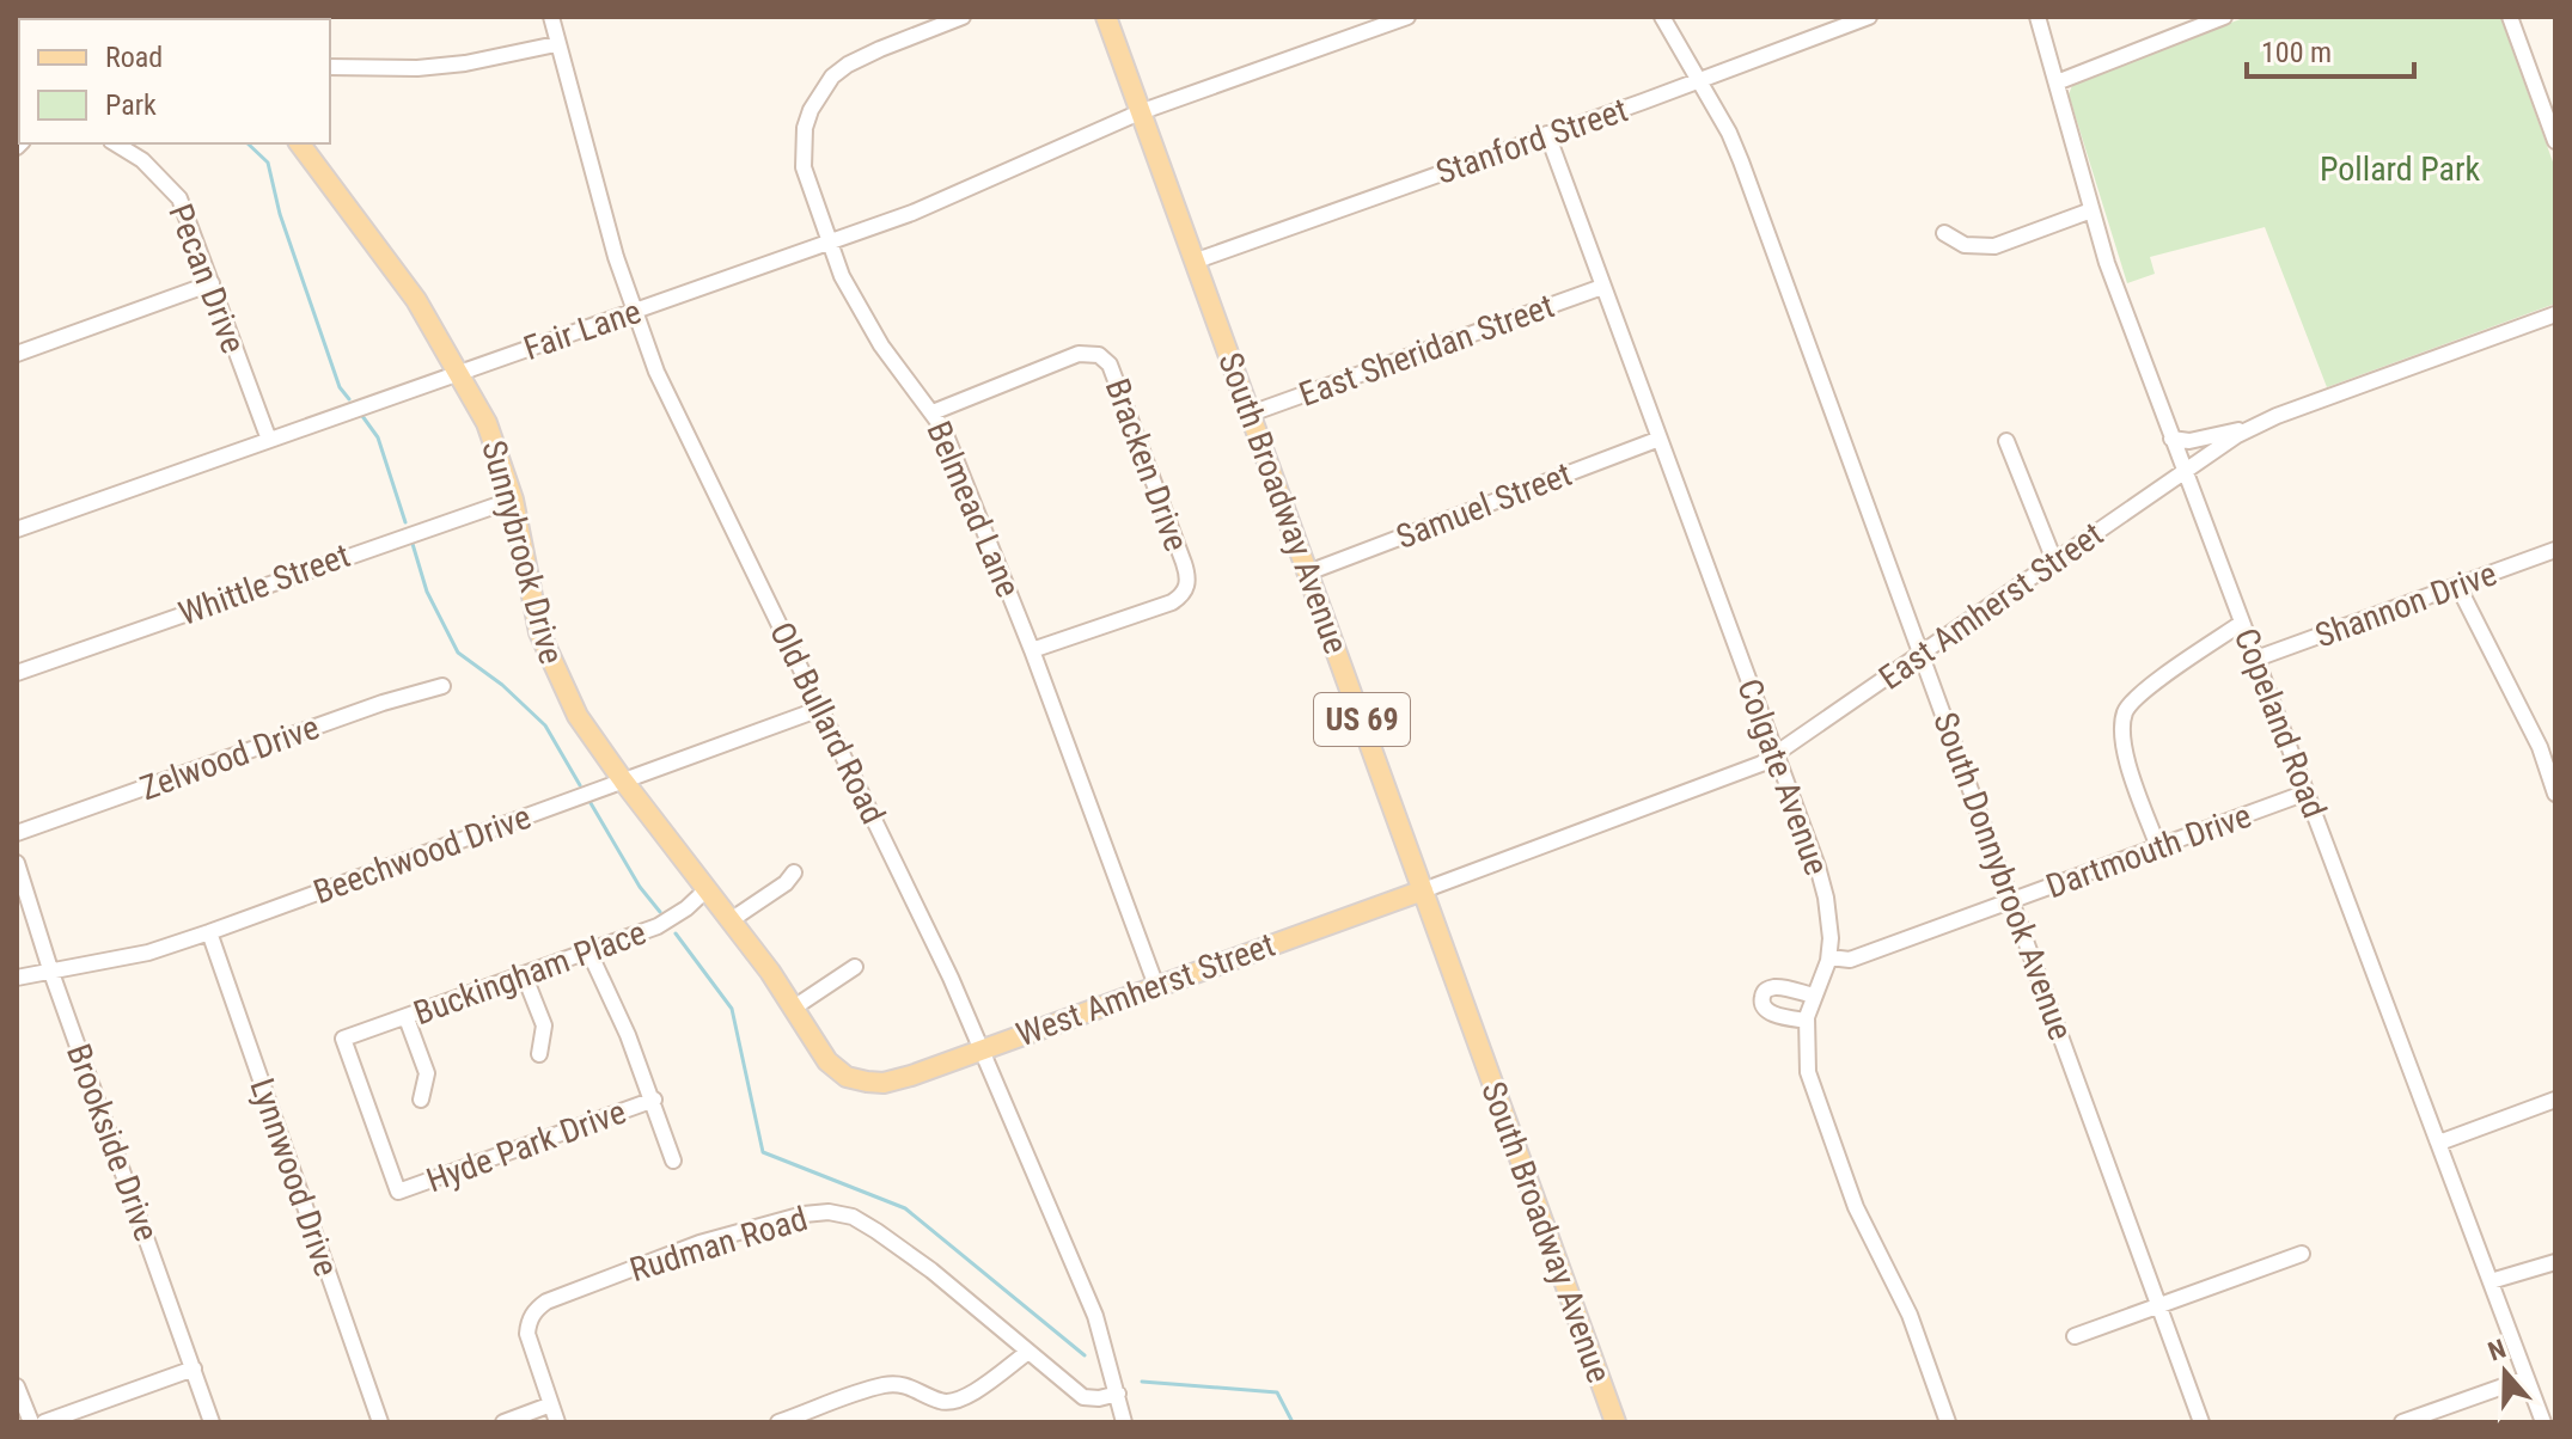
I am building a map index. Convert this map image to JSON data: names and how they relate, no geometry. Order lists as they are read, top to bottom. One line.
{"streets":{"main road":["South Broadway Avenue","Sunnybrook Drive","US 69","West Amherst Street"],"street":["Stanford Street","Pecan Drive","Fair Lane","East Sheridan Street","Bracken Drive","Samuel Street","Belmead Lane","Whittle Street","Shannon Drive","East Amherst Street","Old Bullard Road","Copeland Road","Zelwood Drive","Colgate Avenue","Dartmouth Drive","Beechwood Drive","South Donnybrook Avenue","Buckingham Place","Brookside Drive","Hyde Park Drive","Lynnwood Drive","Rudman Road"]},"crossings":[["Stanford Street","South Broadway Avenue"],["Stanford Street","Colgate Avenue"],["Stanford Street","South Donnybrook Avenue"],["Pecan Drive","Fair Lane"],["Fair Lane","South Broadway Avenue"],["Fair Lane","Belmead Lane"],["Fair Lane","Sunnybrook Drive"],["Fair Lane","Old Bullard Road"],["East Sheridan Street","South Broadway Avenue"],["East Sheridan Street","Colgate Avenue"],["Bracken Drive","Belmead Lane"],["South Broadway Avenue","Samuel Street"],["South Broadway Avenue","East Amherst Street"],["South Broadway Avenue","West Amherst Street"],["Samuel Street","Colgate Avenue"],["Belmead Lane","West Amherst Street"],["Sunnybrook Drive","Whittle Street"],["Sunnybrook Drive","Beechwood Drive"],["Sunnybrook Drive","Buckingham Place"],["Sunnybrook Drive","West Amherst Street"],["Shannon Drive","Copeland Road"],["East Amherst Street","Copeland Road"],["East Amherst Street","Colgate Avenue"],["East Amherst Street","South Donnybrook Avenue"],["East Amherst Street","West Amherst Street"],["Old Bullard Road","Beechwood Drive"],["Old Bullard Road","West Amherst Street"],["Old Bullard Road","Rudman Road"],["Copeland Road","Dartmouth Drive"],["Colgate Avenue","Dartmouth Drive"],["Dartmouth Drive","South Donnybrook Avenue"],["Beechwood Drive","Brookside Drive"],["Beechwood Drive","Lynnwood Drive"],["Buckingham Place","Hyde Park Drive"]],"parks":["Pollard Park"],"legend":["Road","Park"],"scale_bar":"100 m","north":"top"}
